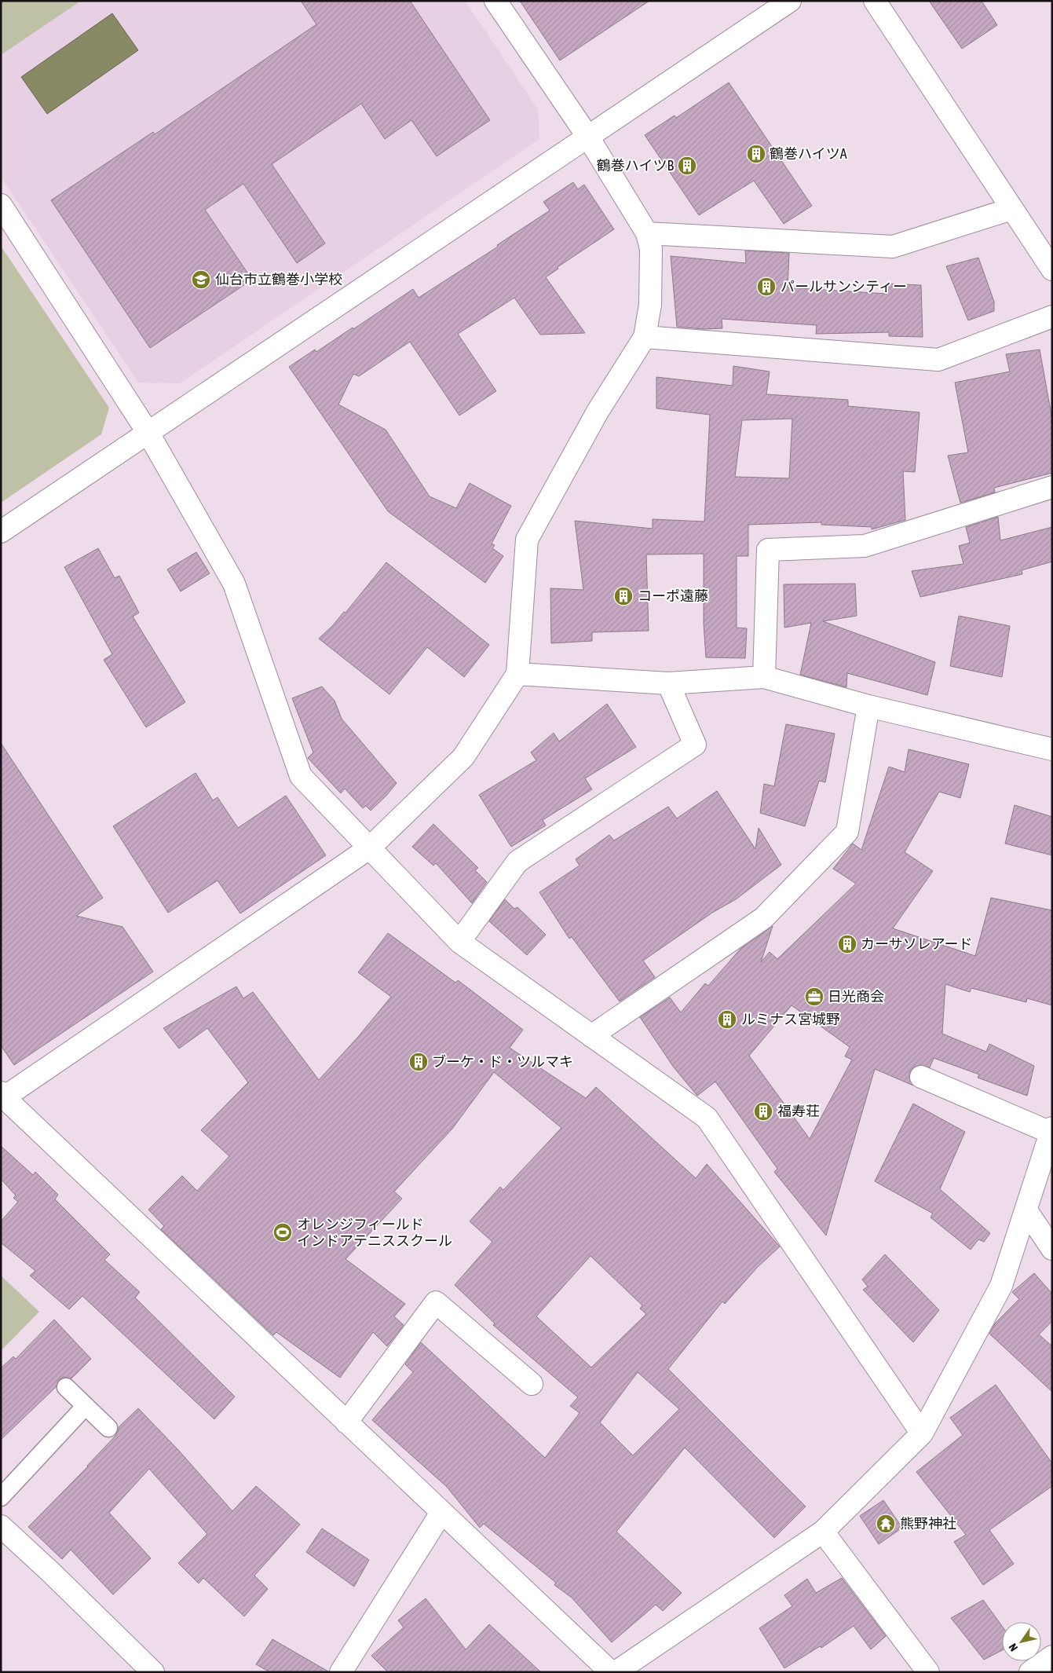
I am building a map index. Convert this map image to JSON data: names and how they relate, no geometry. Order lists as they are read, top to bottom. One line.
{"places":{"building":["鶴巻ハイツA","鶴巻ハイツB","パールサンシティー","コーポ遠藤","カーサソレアード","ルミナス宮城野","ブーケ・ド・ツルマキ","福寿荘"],"school or university":["仙台市立鶴巻小学校"],"office":["日光商会"],"sports":["オレンジフィールド インドアテニススクール"],"temple":["熊野神社"]},"north":"bottom left"}
